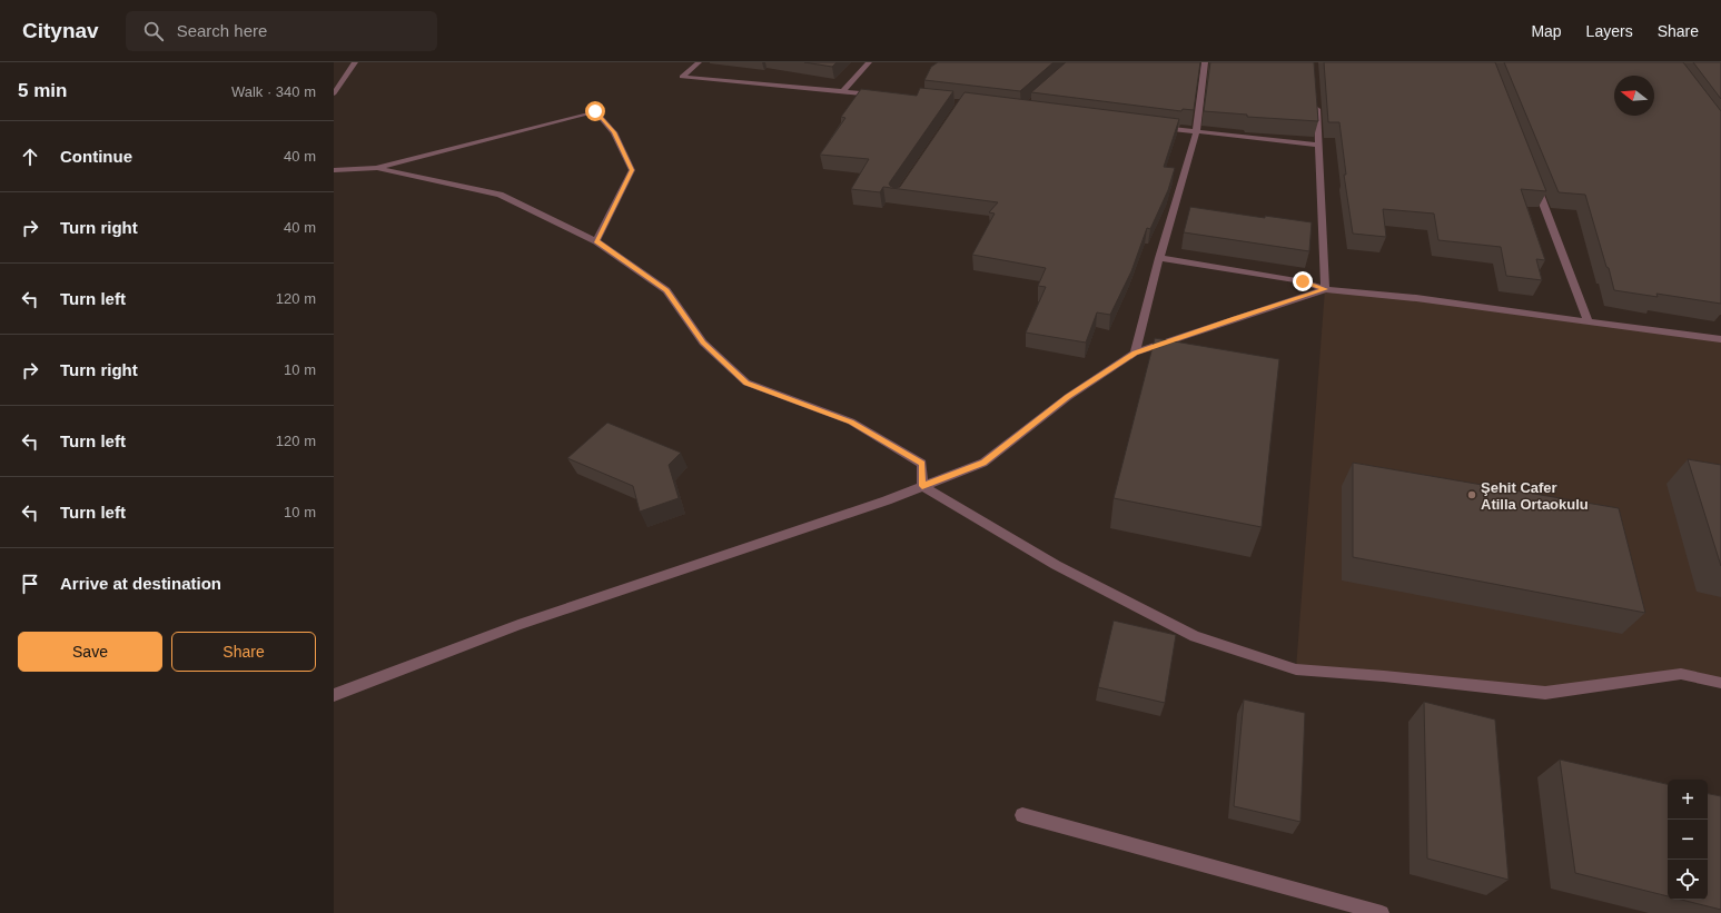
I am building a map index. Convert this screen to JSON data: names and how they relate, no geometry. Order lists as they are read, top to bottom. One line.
{"places":["Şehit Cafer Atilla Ortaokulu"],"north":"left","page":{"header":"Citynav","search":"Search here","nav":["Map","Layers","Share"],"heading":["5 min","Walk · 340 m"],"list":[["Continue","40 m"],["Turn right","40 m"],["Turn left","120 m"],["Turn right","10 m"],["Turn left","120 m"],["Turn left","10 m"],"Arrive at destination"],"buttons":["Save","Share"],"map_buttons":["+","−"]}}
